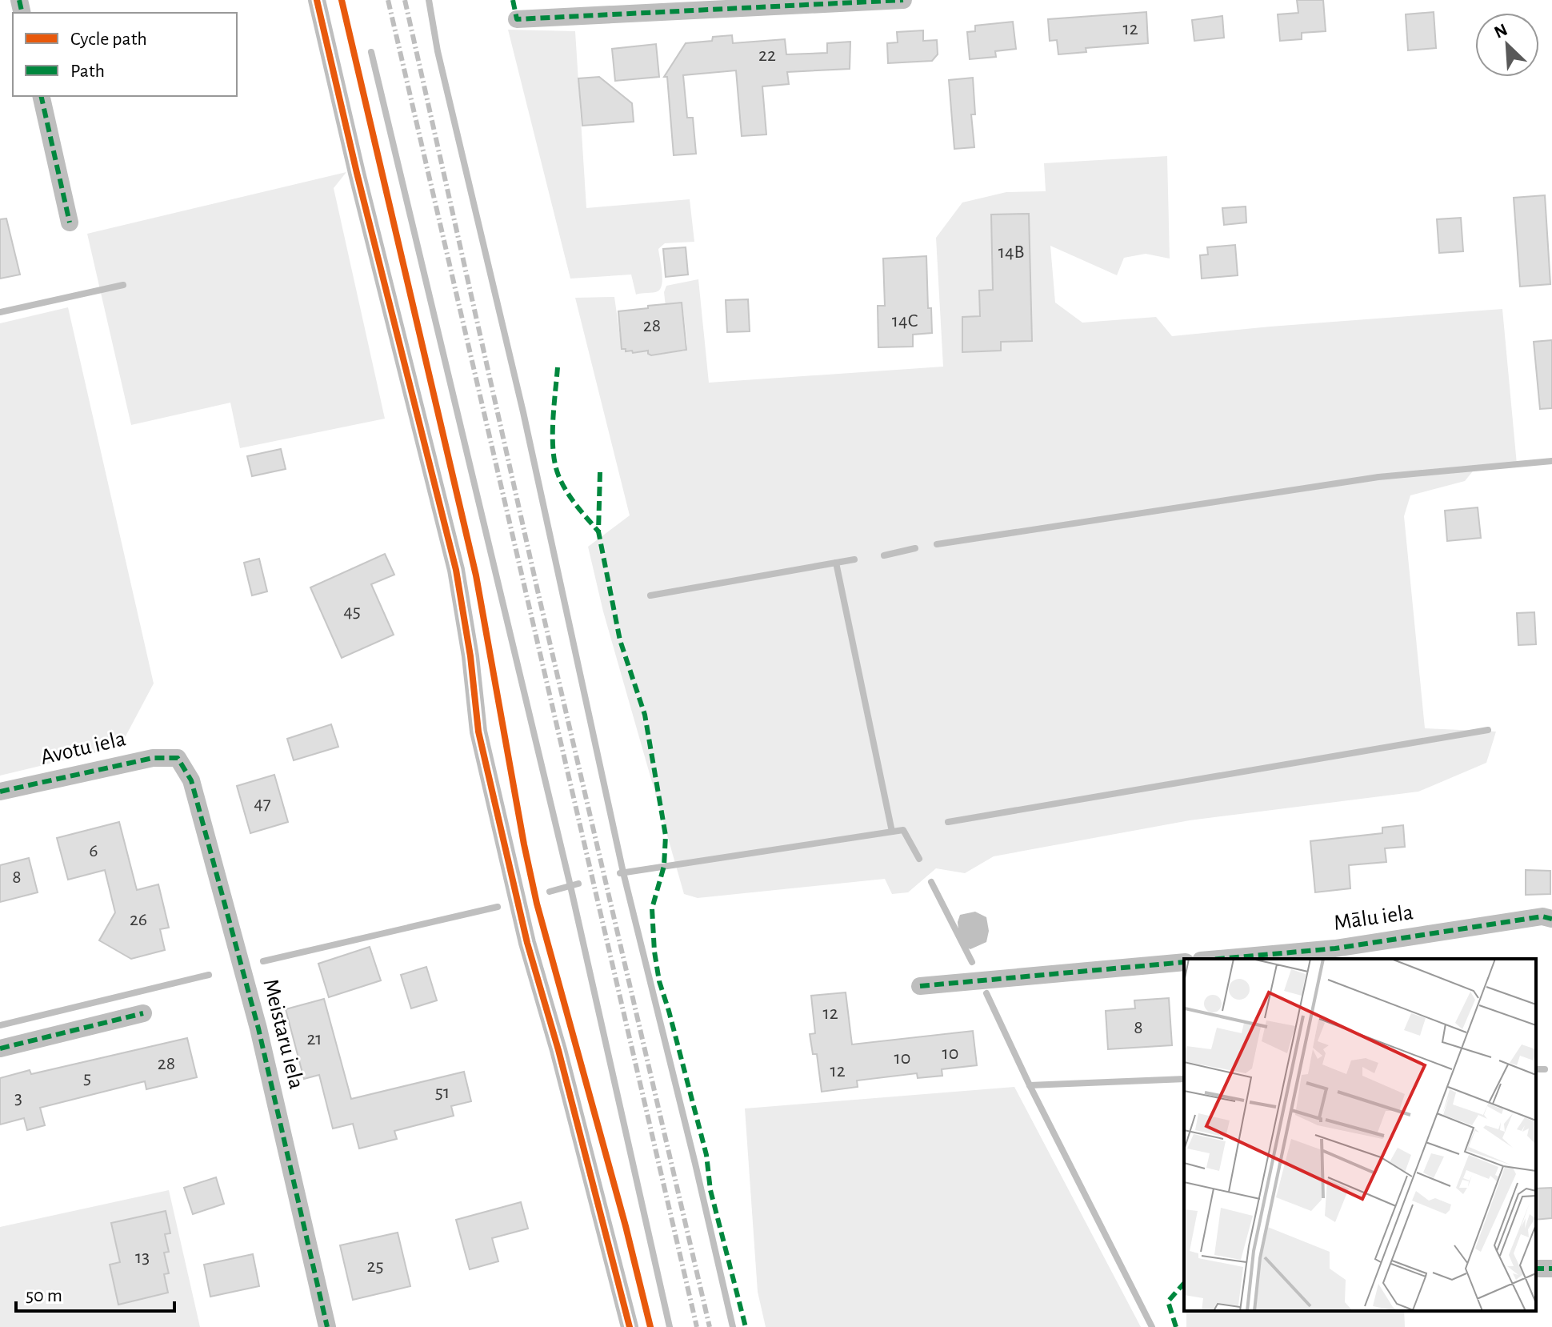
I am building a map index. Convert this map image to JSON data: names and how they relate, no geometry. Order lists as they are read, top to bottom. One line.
{"streets":{"street":["Avotu iela","Mālu iela","Meistaru iela"]},"crossings":[["Avotu iela","Meistaru iela"]],"house_numbers":["12","22","14B","14C","28","45","47","6","8","26","12","8","21","10","10","28","12","5","51","3","13","25"],"legend":["Cycle path","Path"],"scale_bar":"50 m","north":"top left"}
